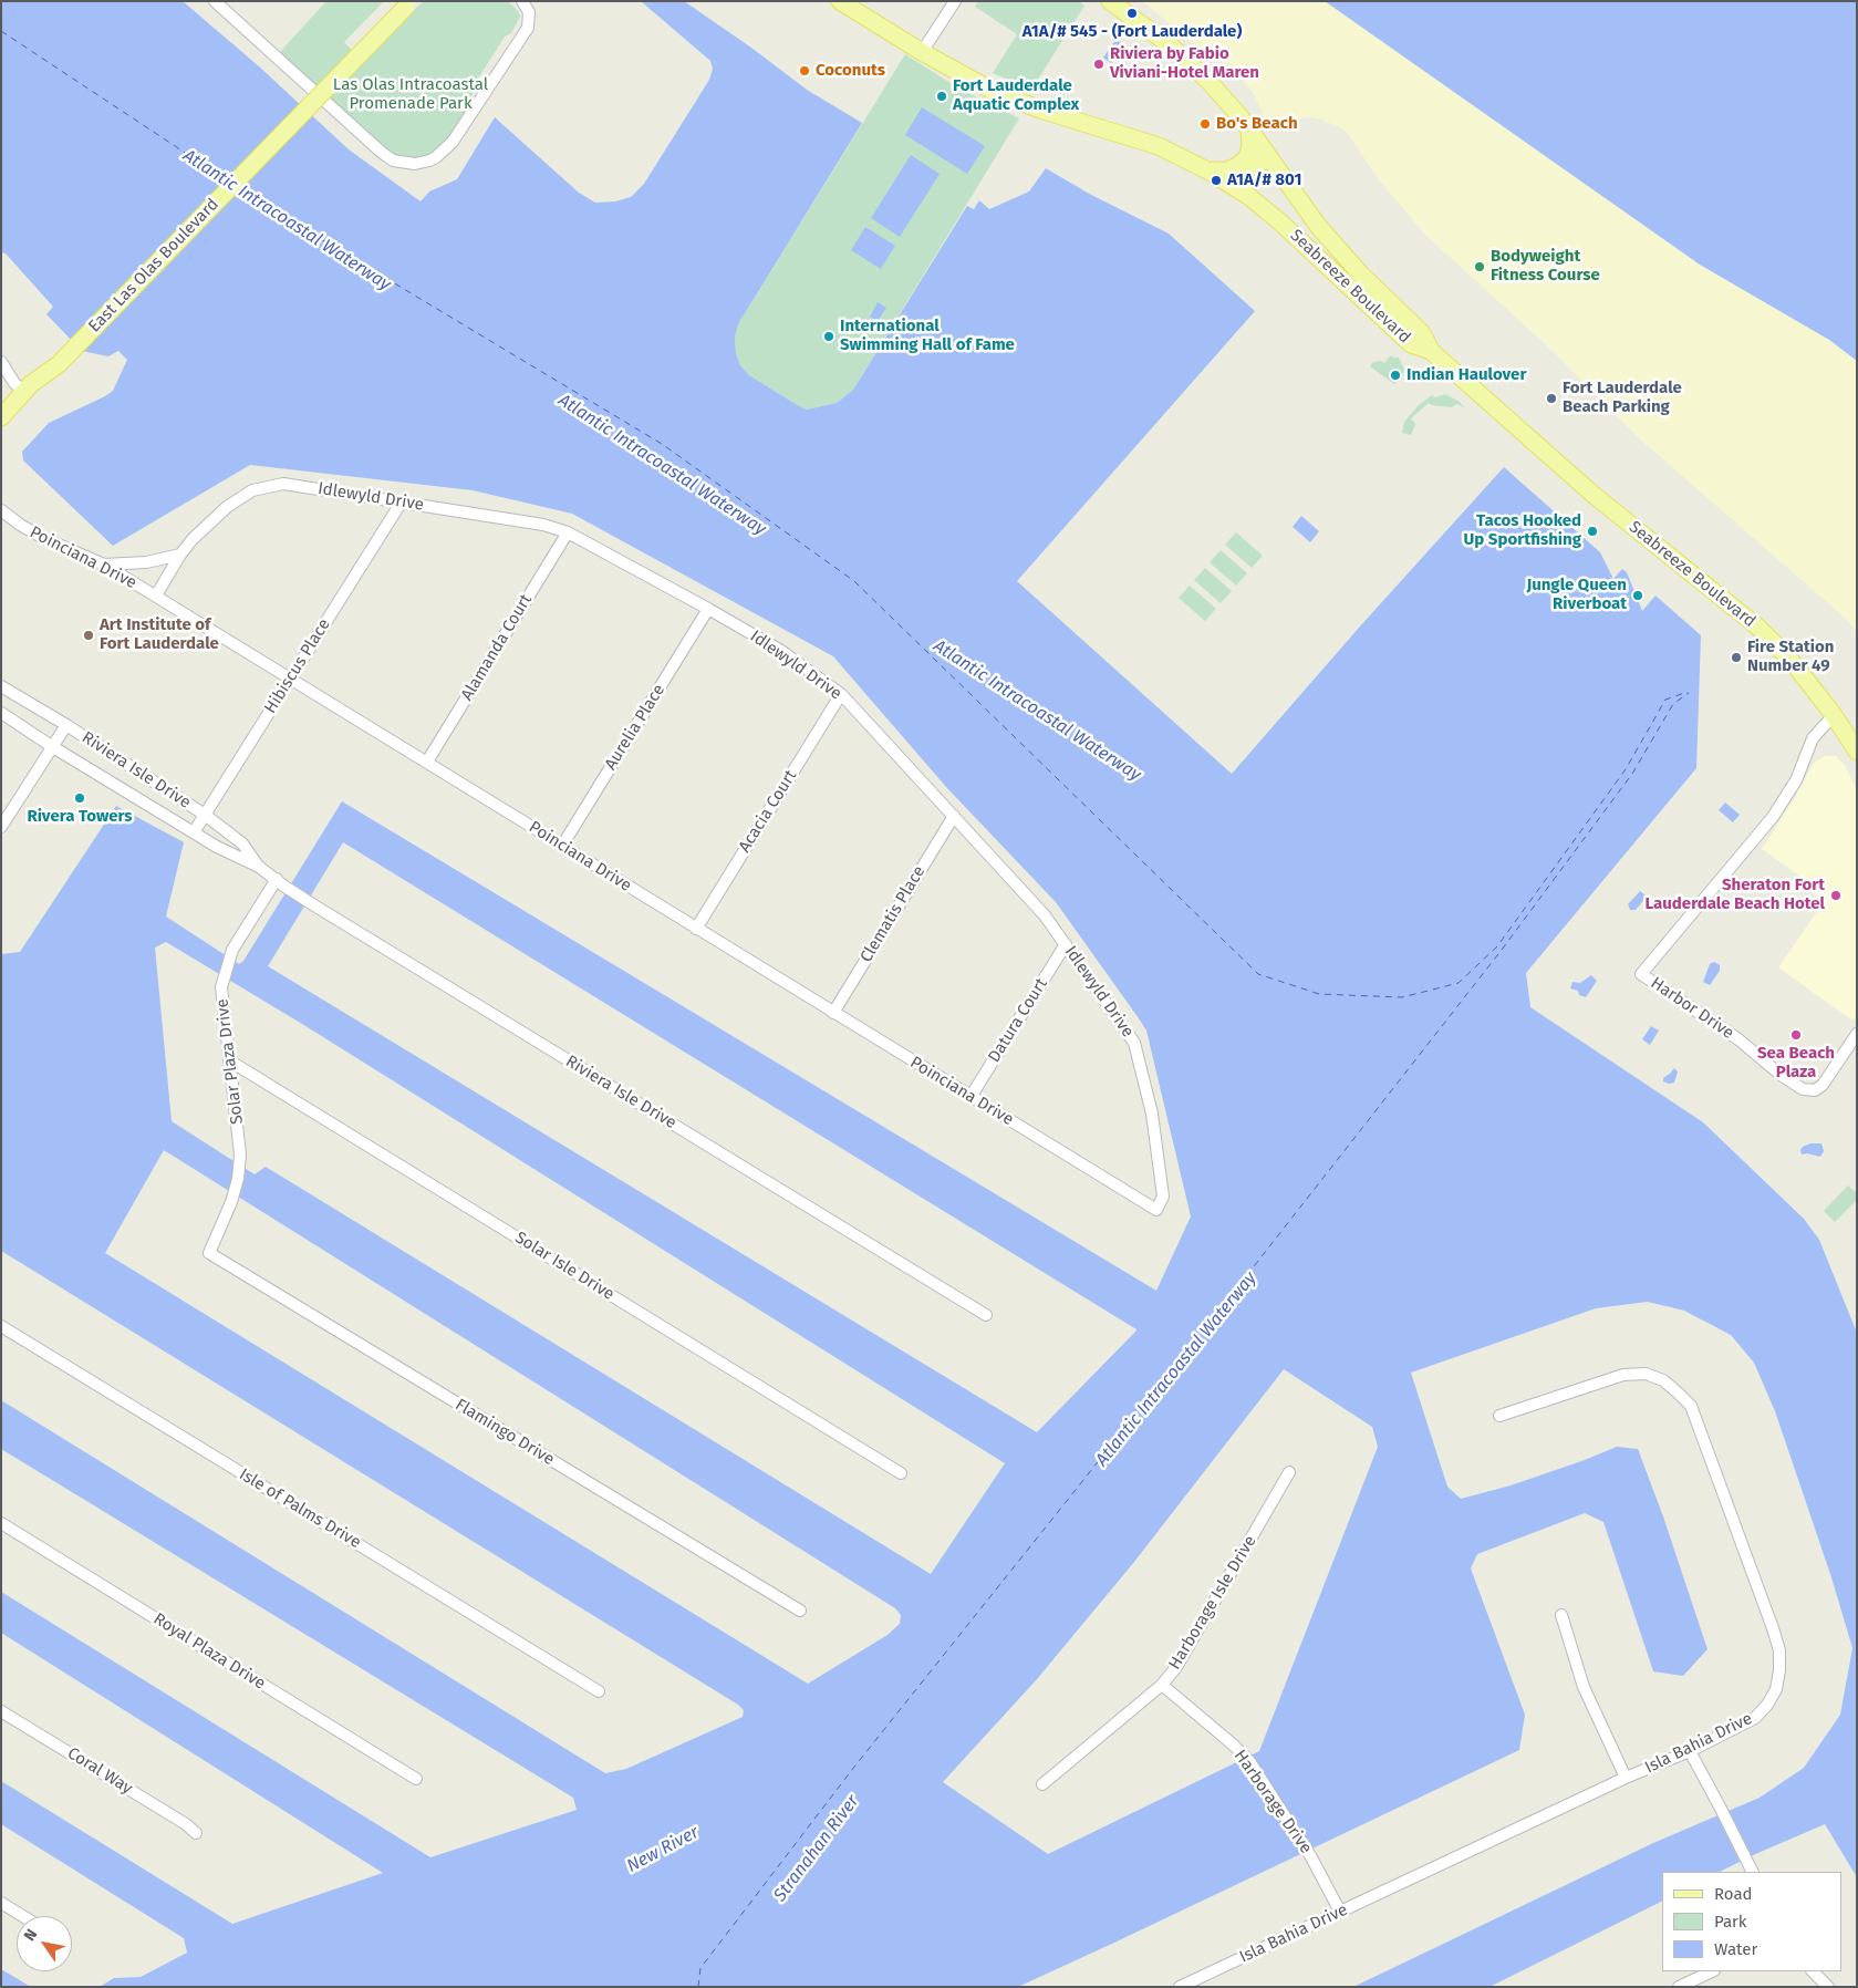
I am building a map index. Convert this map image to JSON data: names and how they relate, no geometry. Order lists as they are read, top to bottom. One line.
{"streets":{"main road":["East Las Olas Boulevard","Seabreeze Boulevard"],"street":["Idlewyld Drive","Poinciana Drive","Alamanda Court","Hibiscus Place","Aurelia Place","Riviera Isle Drive","Acacia Court","Clematis Place","Harbor Drive","Datura Court","Solar Plaza Drive","Solar Isle Drive","Flamingo Drive","Isle of Palms Drive","Harborage Isle Drive","Royal Plaza Drive","Isla Bahia Drive","Coral Way","Harborage Drive"]},"crossings":[["Seabreeze Boulevard","Harbor Drive"],["Idlewyld Drive","Poinciana Drive"],["Idlewyld Drive","Alamanda Court"],["Idlewyld Drive","Hibiscus Place"],["Idlewyld Drive","Aurelia Place"],["Idlewyld Drive","Acacia Court"],["Idlewyld Drive","Clematis Place"],["Idlewyld Drive","Datura Court"],["Poinciana Drive","Alamanda Court"],["Poinciana Drive","Hibiscus Place"],["Poinciana Drive","Aurelia Place"],["Poinciana Drive","Acacia Court"],["Poinciana Drive","Clematis Place"],["Poinciana Drive","Datura Court"],["Hibiscus Place","Riviera Isle Drive"],["Riviera Isle Drive","Solar Plaza Drive"],["Solar Plaza Drive","Solar Isle Drive"],["Solar Plaza Drive","Flamingo Drive"],["Harborage Isle Drive","Harborage Drive"],["Isla Bahia Drive","Harborage Drive"]],"water":["Atlantic Intracoastal Waterway","Stranahan River","New River"],"parks":["Las Olas Intracoastal Promenade Park"],"places":["A1A/# 545 - (Fort Lauderdale)","Riviera by Fabio Viviani-Hotel Maren","Coconuts","Fort Lauderdale Aquatic Complex","Bo's Beach","A1A/# 801","Bodyweight Fitness Course","International Swimming Hall of Fame","Indian Haulover","Fort Lauderdale Beach Parking","Tacos Hooked Up Sportfishing","Jungle Queen Riverboat","Art Institute of Fort Lauderdale","Fire Station Number 49","Rivera Towers","Sheraton Fort Lauderdale Beach Hotel","Sea Beach Plaza"],"legend":["Road","Park","Water"],"north":"top left"}
